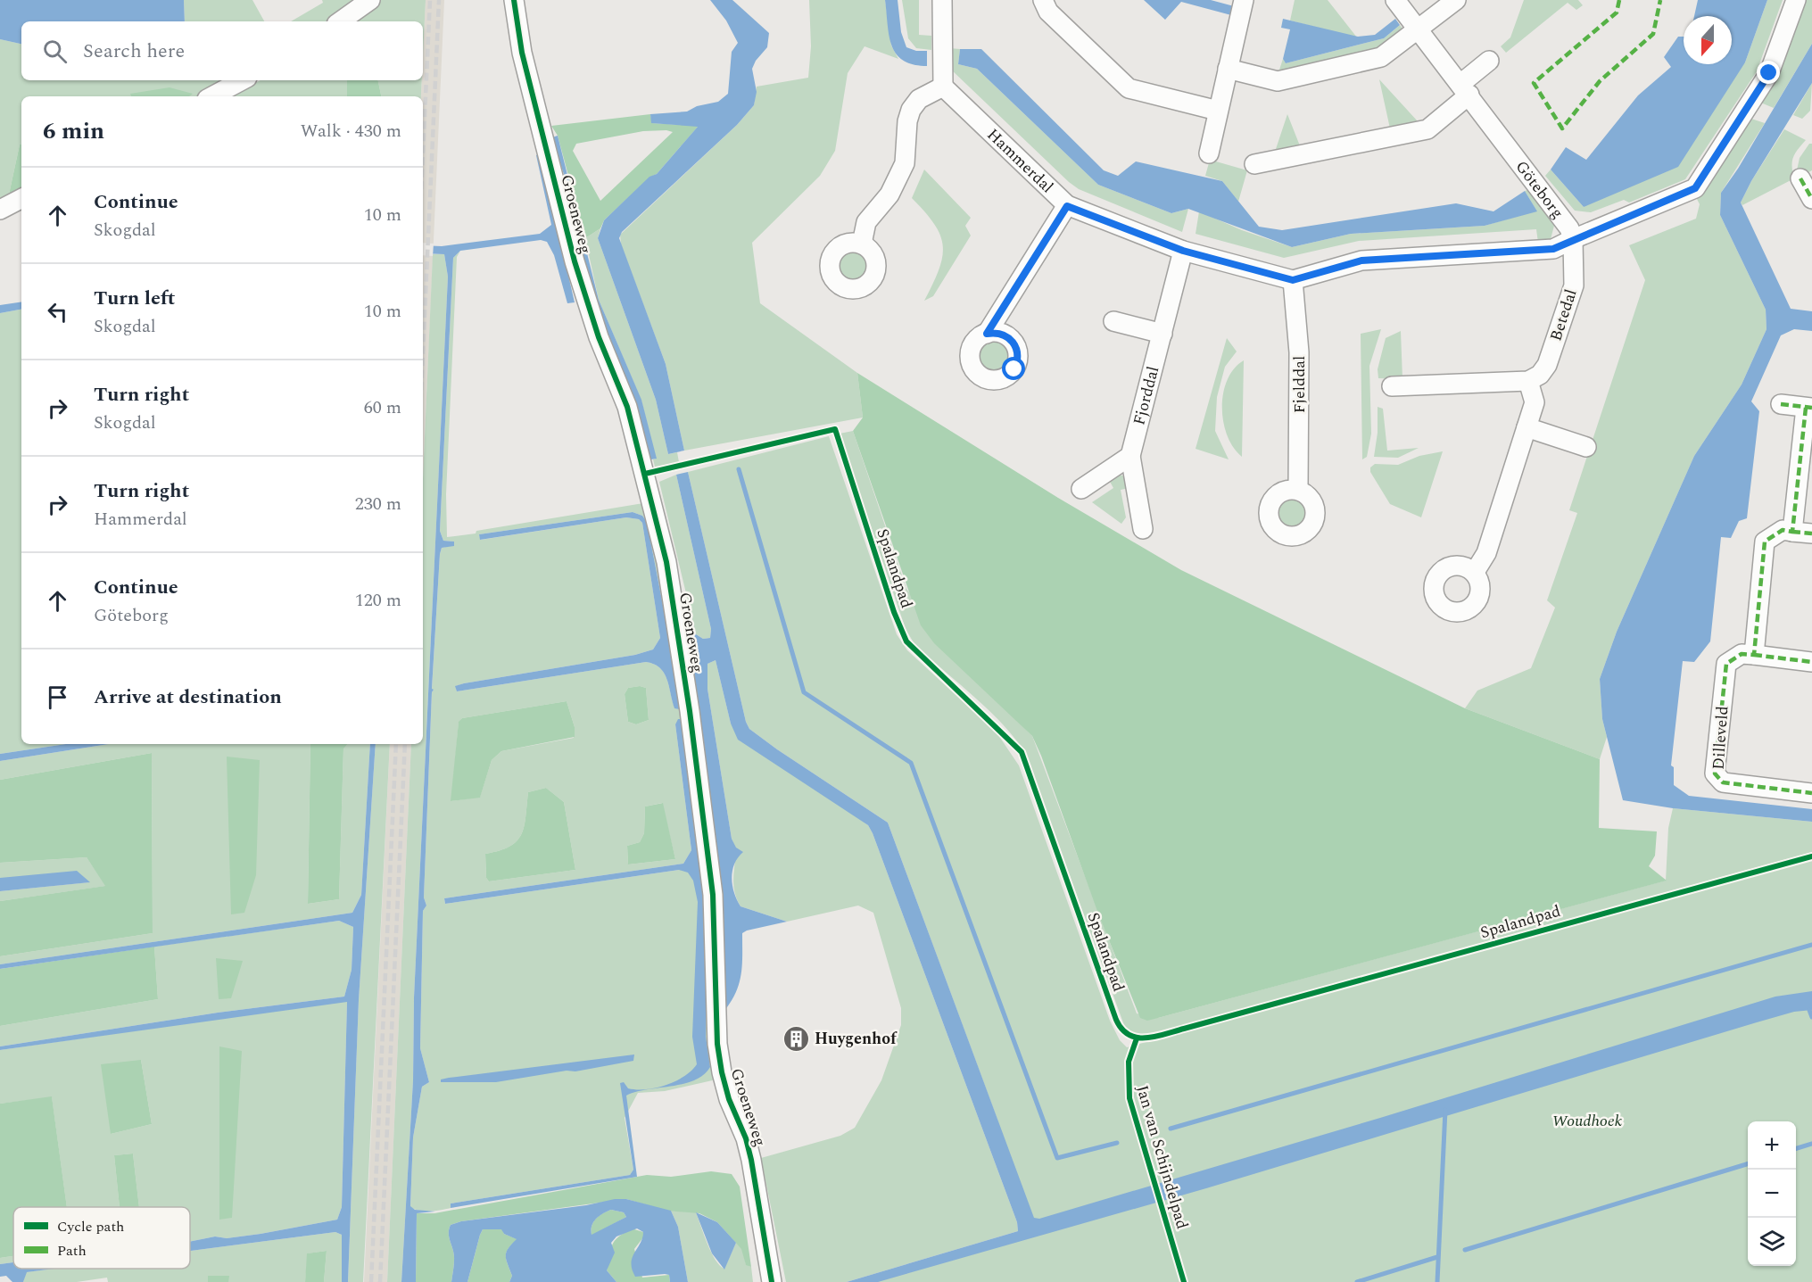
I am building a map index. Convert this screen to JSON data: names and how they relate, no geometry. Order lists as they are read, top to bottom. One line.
{"streets":{"street":["Hammerdal","Göteborg","Groeneweg","Betedal","Fjelddal","Fjorddal","Dilleveld"],"cycle path":["Spalandpad","Jan van Schijndelpad"]},"crossings":[["Hammerdal","Fjelddal"],["Hammerdal","Fjorddal"],["Göteborg","Betedal"]],"parks":["Woudhoek"],"places":{"building":["Huygenhof"]},"legend":["Cycle path","Path"],"north":"bottom","page":{"search":"Search here","heading":["6 min","Walk · 430 m"],"list":[["Continue","Skogdal","10 m"],["Turn left","Skogdal","10 m"],["Turn right","Skogdal","60 m"],["Turn right","Hammerdal","230 m"],["Continue","Göteborg","120 m"],"Arrive at destination"],"map_buttons":["+","−"]}}
